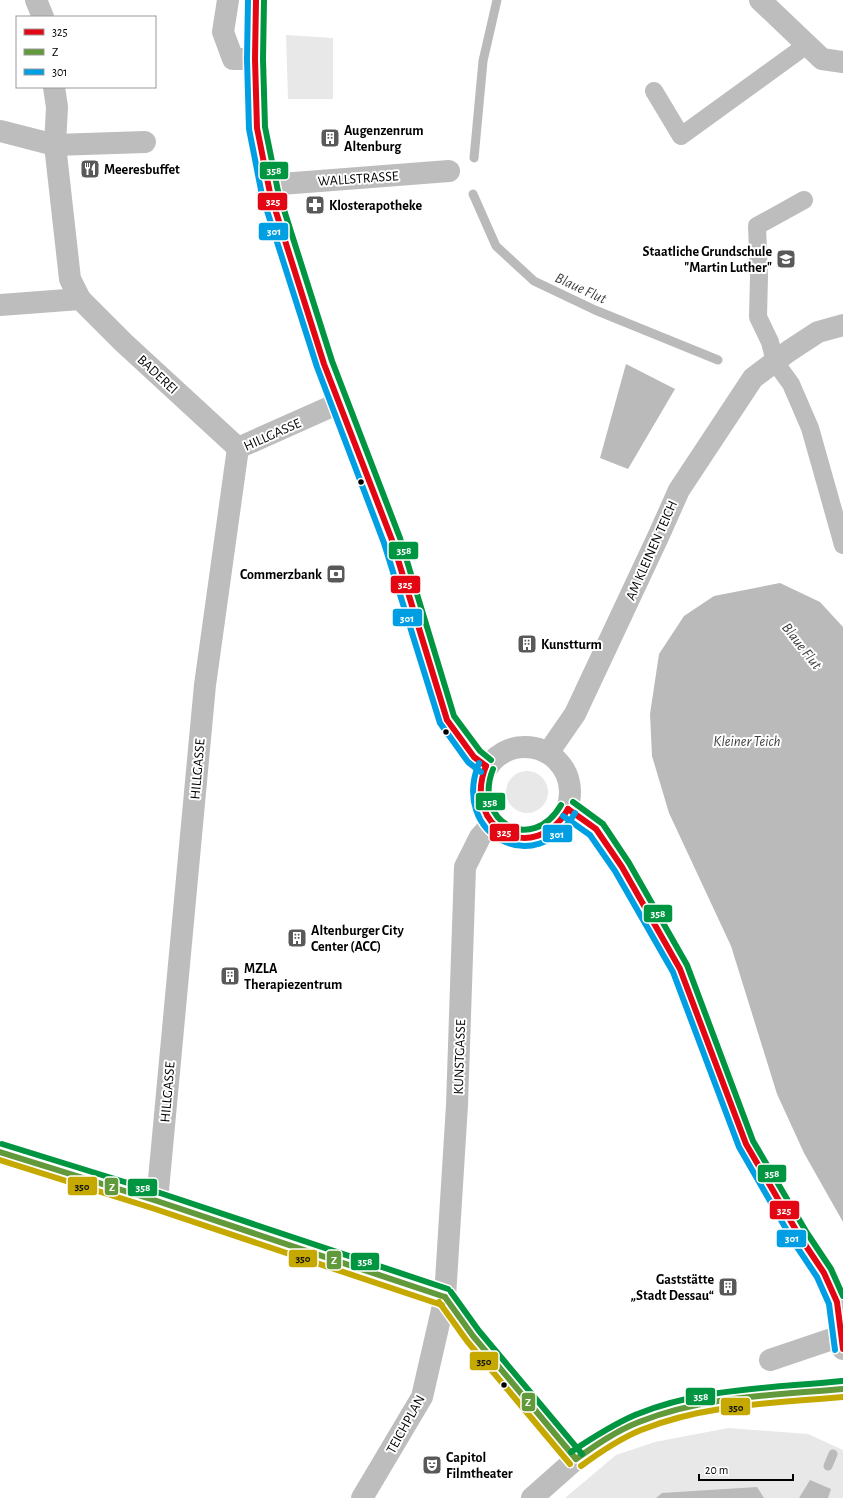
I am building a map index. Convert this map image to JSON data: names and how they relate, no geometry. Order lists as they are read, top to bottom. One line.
{"streets":{"street":["WALLSTRASSE","BADEREI","HILLGASSE","AM KLEINEN TEICH","KUNSTGASSE","TEICHPLAN"]},"crossings":[["BADEREI","HILLGASSE"],["AM KLEINEN TEICH","KUNSTGASSE"],["KUNSTGASSE","TEICHPLAN"]],"water":["Blaue Flut","Kleiner Teich"],"places":{"building":["Augenzenrum Altenburg","Kunstturm","Altenburger City Center (ACC)","MZLA Therapiezentrum","Gaststätte „Stadt Dessau“"],"restaurant":["Meeresbuffet"],"pharmacy":["Klosterapotheke"],"school or university":["Staatliche Grundschule \"Martin Luther\""],"bank":["Commerzbank"],"theatre":["Capitol Filmtheater"]},"lines":["transit line 325","transit line 301","transit line 358","transit line Z","transit line 350"],"legend":["325","Z","301"],"scale_bar":"20 m"}
